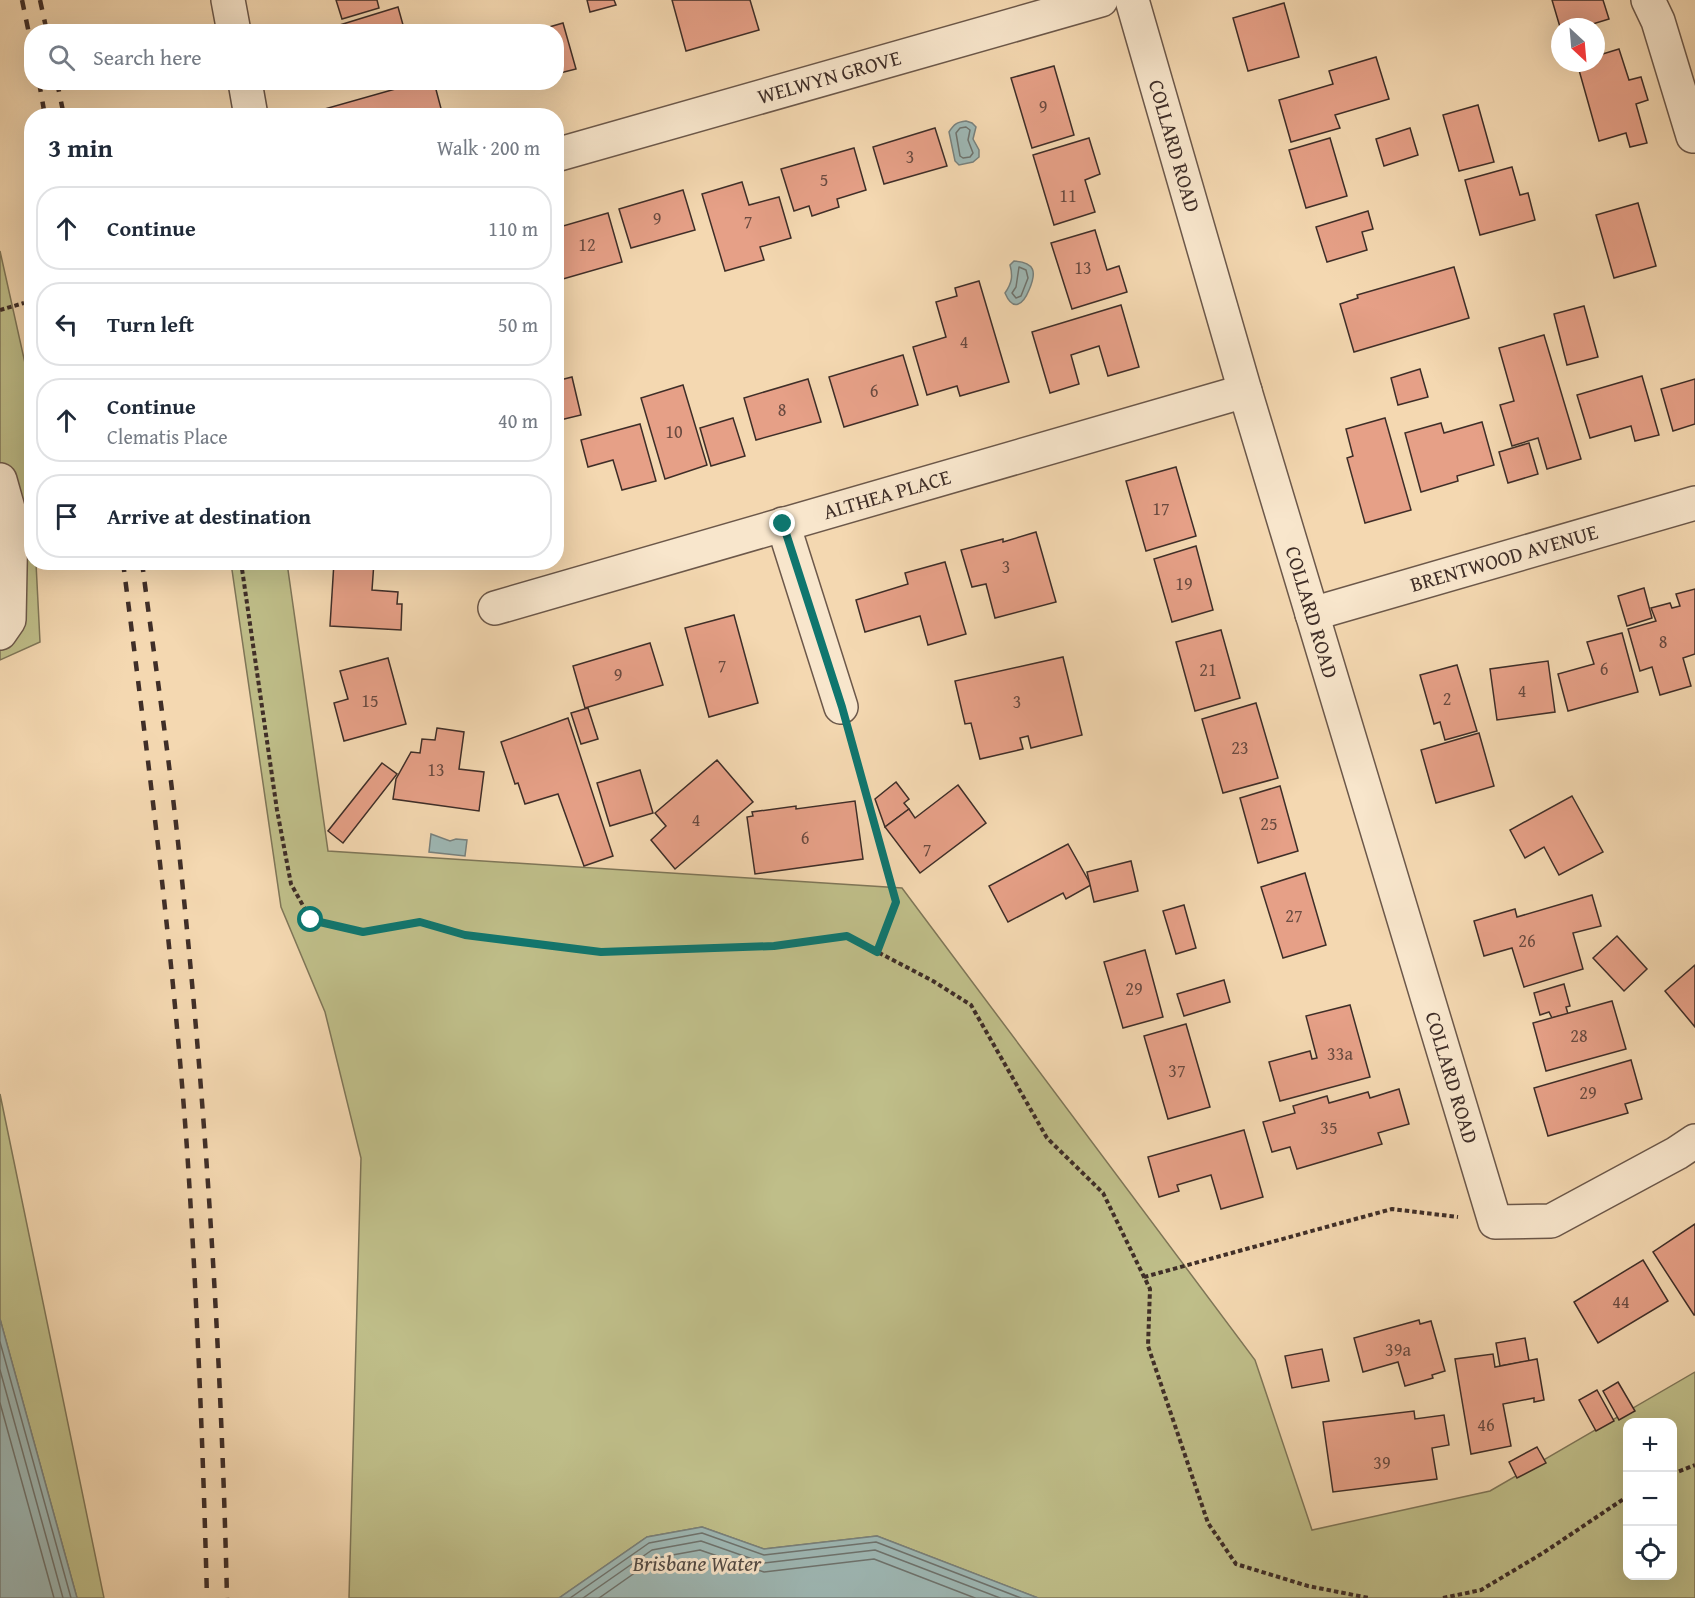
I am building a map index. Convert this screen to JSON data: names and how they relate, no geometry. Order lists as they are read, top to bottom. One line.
{"streets":{"street":["WELWYN GROVE","COLLARD ROAD","ALTHEA PLACE","BRENTWOOD AVENUE"]},"crossings":[["COLLARD ROAD","ALTHEA PLACE"],["COLLARD ROAD","BRENTWOOD AVENUE"]],"water":["Brisbane Water"],"house_numbers":["9","3","5","11","9","7","12","13","4","6","8","10","17","3","19","8","7","6","21","9","4","2","15","3","23","13","4","25","6","7","27","26","29","28","33a","37","29","35","44","39a","46","39"],"north":"bottom right","page":{"search":"Search here","heading":["3 min","Walk · 200 m"],"list":[["Continue","110 m"],["Turn left","50 m"],["Continue","Clematis Place","40 m"],"Arrive at destination"],"map_buttons":["+","−"]}}
